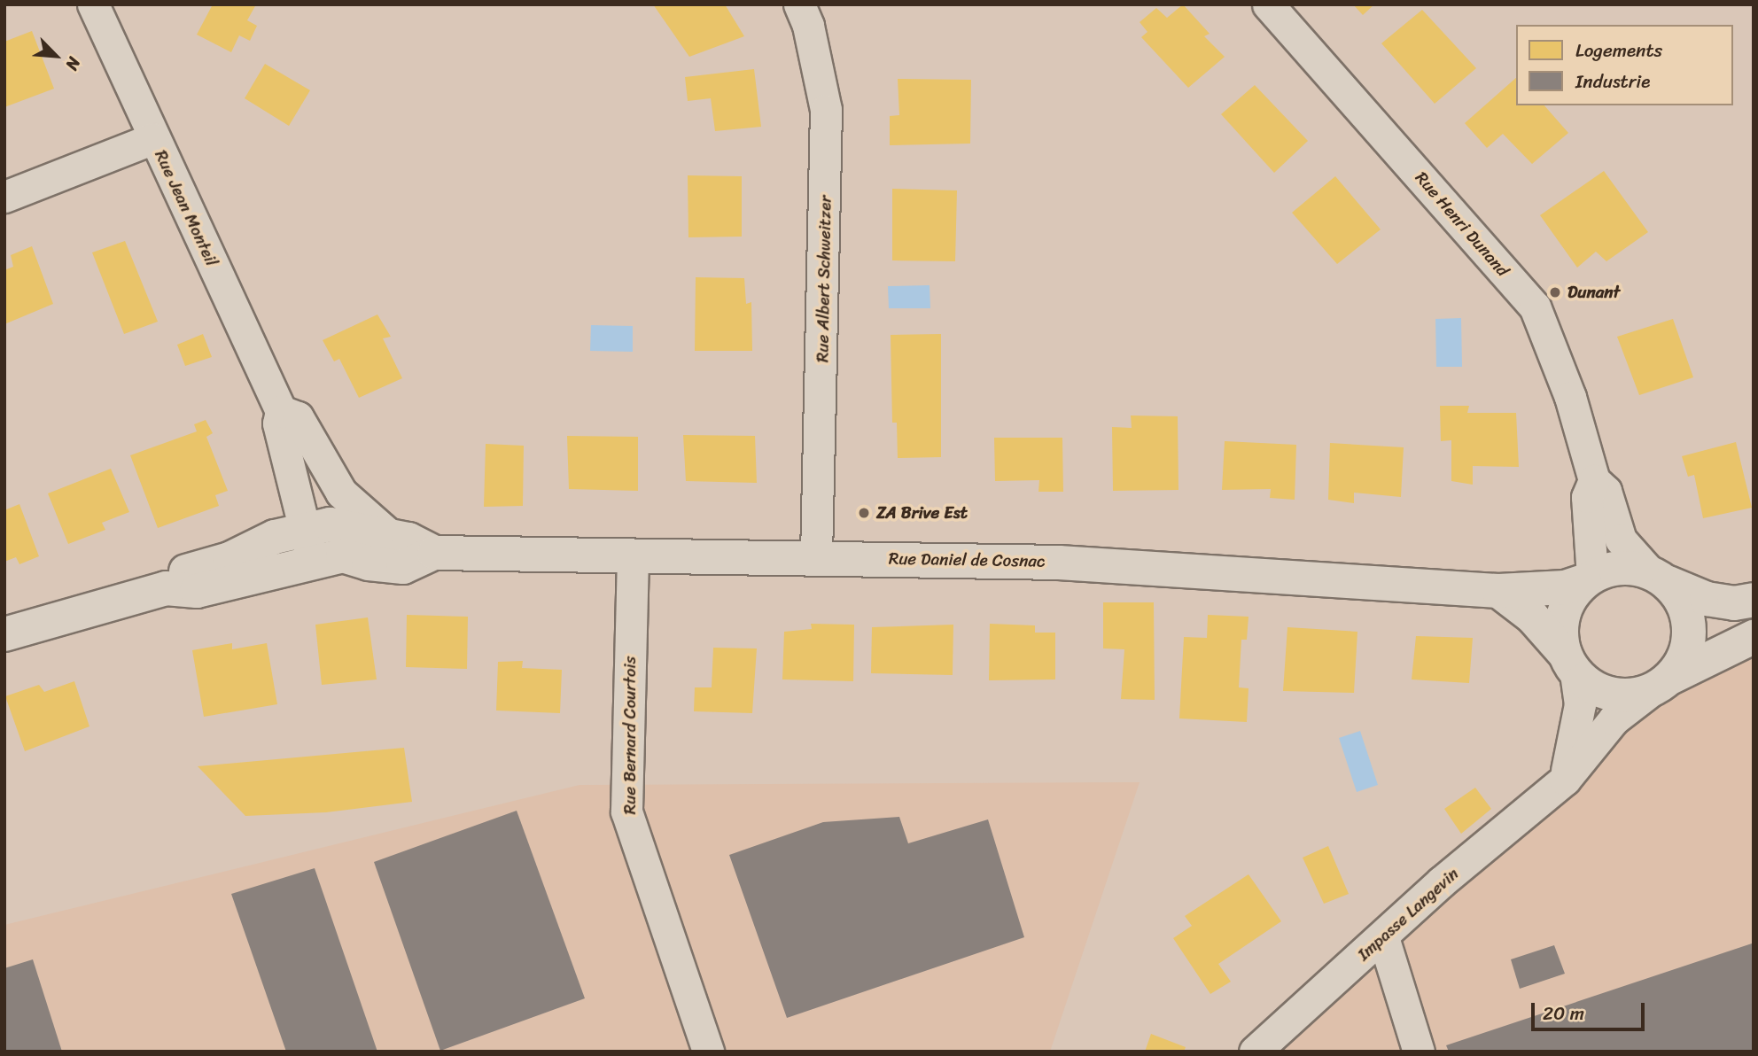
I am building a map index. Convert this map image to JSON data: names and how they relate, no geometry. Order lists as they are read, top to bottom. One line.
{"streets":{"street":["Rue Jean Monteil","Rue Henri Dunand","Rue Albert Schweitzer","Rue Daniel de Cosnac","Rue Bernard Courtois","Impasse Langevin"]},"crossings":[["Rue Jean Monteil","Rue Daniel de Cosnac"],["Rue Henri Dunand","Rue Daniel de Cosnac"],["Rue Henri Dunand","Impasse Langevin"],["Rue Albert Schweitzer","Rue Daniel de Cosnac"],["Rue Daniel de Cosnac","Rue Bernard Courtois"],["Rue Daniel de Cosnac","Impasse Langevin"]],"places":["Dunant","ZA Brive Est"],"legend":["Logements","Industrie"],"scale_bar":"20 m","north":"bottom right"}
